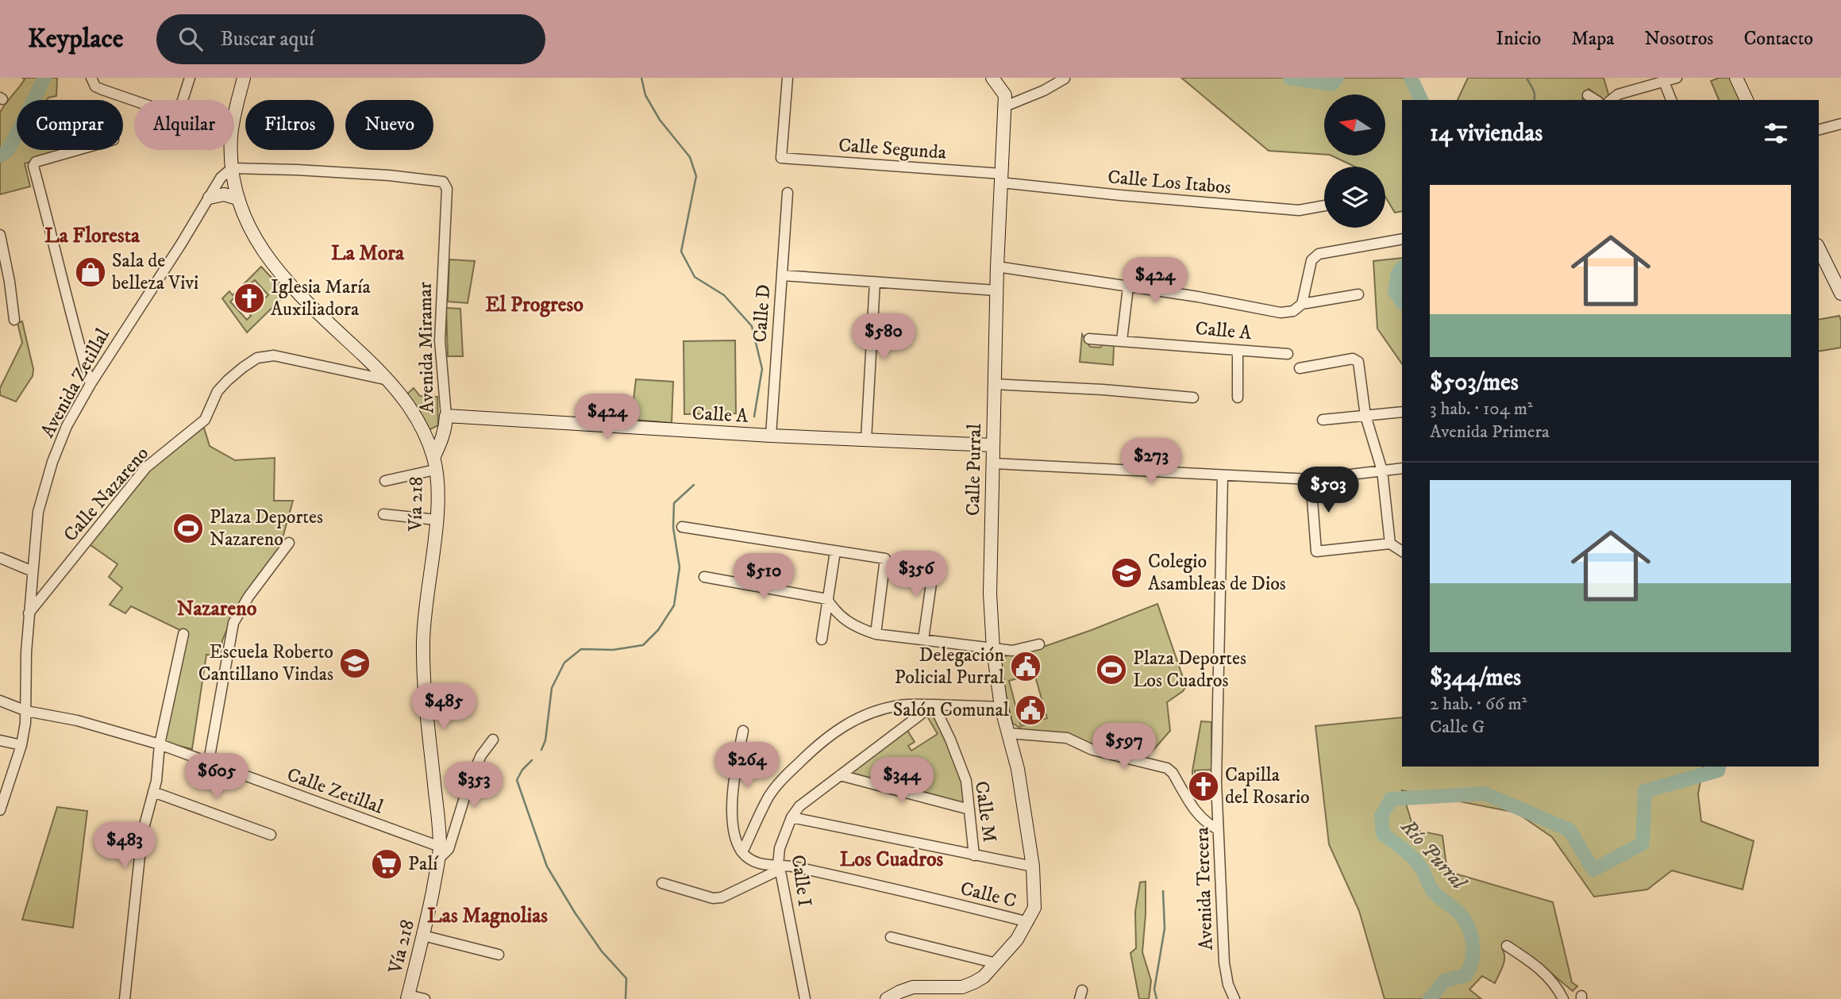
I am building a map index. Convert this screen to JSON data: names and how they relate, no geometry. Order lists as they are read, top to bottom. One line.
{"streets":{"street":["Calle Segunda","Calle Los Itabos","Calle D","Calle A","Avenida Miramar","Avenida Zetillal","Calle Purral","Calle Nazareno","Vía 218","Calle Zetillal","Calle M","Calle I","Avenida Tercera","Calle C"]},"crossings":[["Calle Segunda","Calle Los Itabos"],["Calle Segunda","Calle Purral"],["Calle Los Itabos","Calle Purral"],["Calle D","Calle A"],["Calle A","Avenida Miramar"],["Calle A","Calle Purral"],["Avenida Miramar","Avenida Zetillal"],["Avenida Miramar","Vía 218"],["Avenida Zetillal","Calle Nazareno"],["Avenida Zetillal","Vía 218"],["Avenida Zetillal","Calle Zetillal"],["Calle Purral","Calle C"],["Calle Nazareno","Vía 218"],["Vía 218","Calle Zetillal"],["Calle M","Calle I"],["Calle I","Calle C"]],"districts":["La Floresta","La Mora","El Progreso","Nazareno","Los Cuadros","Las Magnolias"],"water":["Río Purral"],"places":{"shop":["Sala de belleza Vivi"],"church":["Iglesia María Auxiliadora","Capilla del Rosario"],"sports":["Plaza Deportes Nazareno","Plaza Deportes Los Cuadros"],"school or university":["Colegio Asambleas de Dios","Escuela Roberto Cantillano Vindas"],"public building":["Delegación Policial Purral","Salón Comunal"],"supermarket":["Palí"]},"north":"left","page":{"header":"Keyplace","search":"Buscar aquí","nav":["Inicio","Mapa","Nosotros","Contacto"],"chip":["Comprar","Alquilar","Filtros","Nuevo"],"heading":"14 viviendas","list":[{"name":"$503/mes","note":"3 hab. · 104 m² · Avenida Primera"},{"name":"$344/mes","note":"2 hab. · 66 m² · Calle G"}],"price":["$424","$580","$424","$273","$503","$356","$510","$485","$597","$264","$605","$344","$353","$483"]}}
